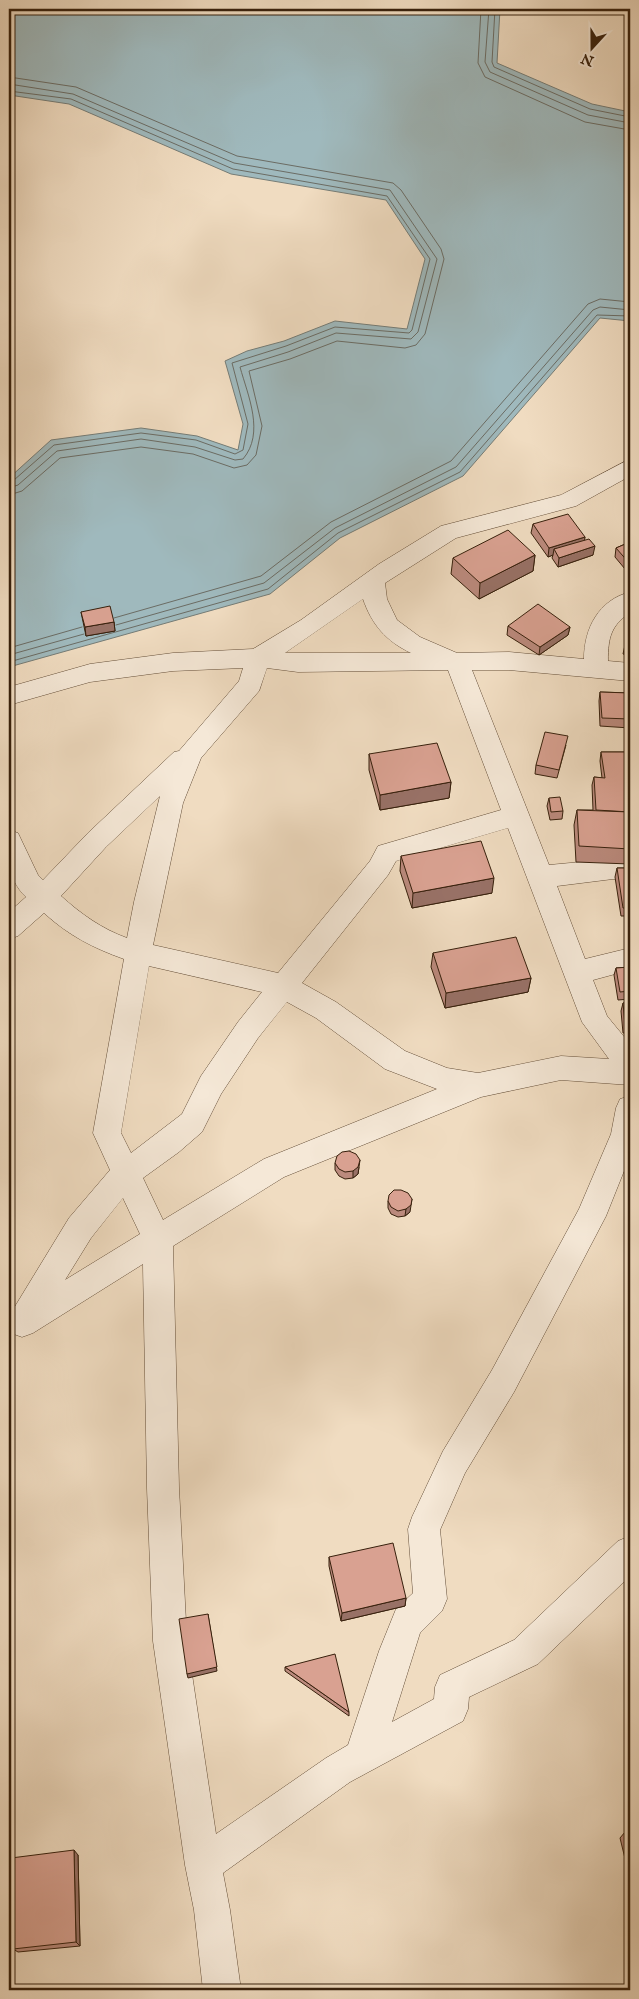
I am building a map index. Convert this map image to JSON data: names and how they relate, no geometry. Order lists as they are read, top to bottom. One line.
{"north":"bottom"}
